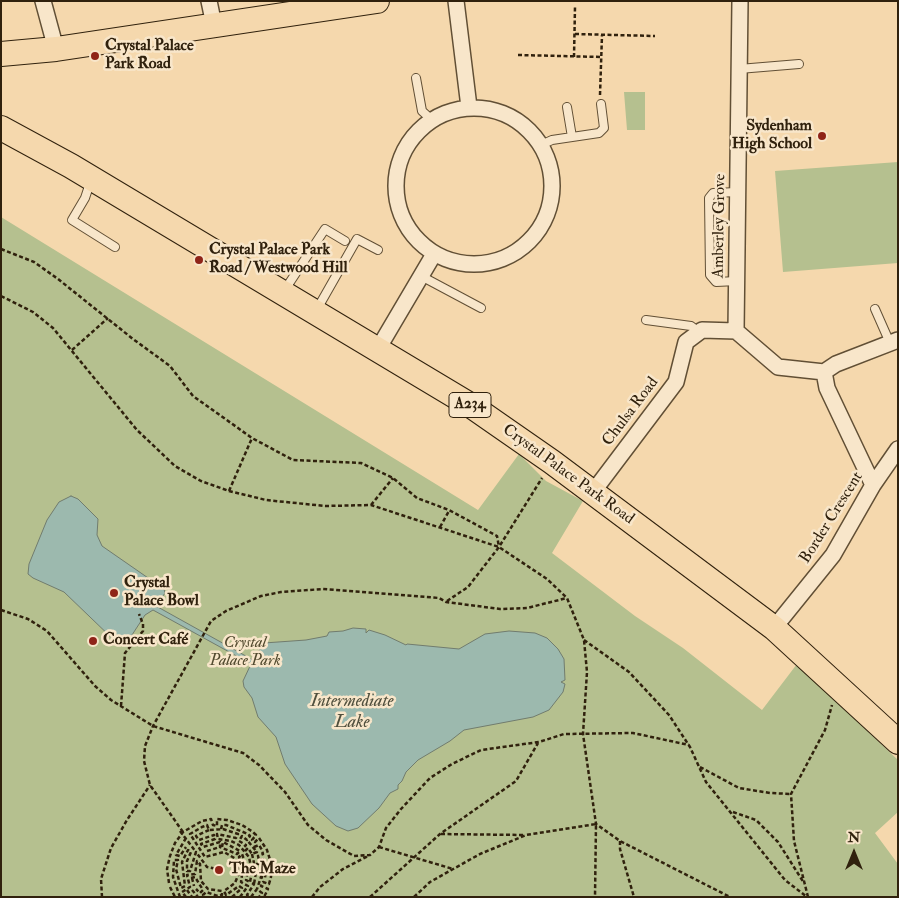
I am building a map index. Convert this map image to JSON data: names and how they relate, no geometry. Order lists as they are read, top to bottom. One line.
{"streets":{"main road":["A234","Crystal Palace Park Road"],"street":["Amberley Grove","Chulsa Road","Border Crescent"]},"crossings":[["Chulsa Road","Crystal Palace Park Road"],["Crystal Palace Park Road","Border Crescent"]],"water":["Intermediate Lake"],"parks":["Crystal Palace Park"],"places":["Crystal Palace Park Road","Sydenham High School","Crystal Palace Park Road / Westwood Hill","Crystal Palace Bowl","Concert Café","The Maze"],"north":"top"}
